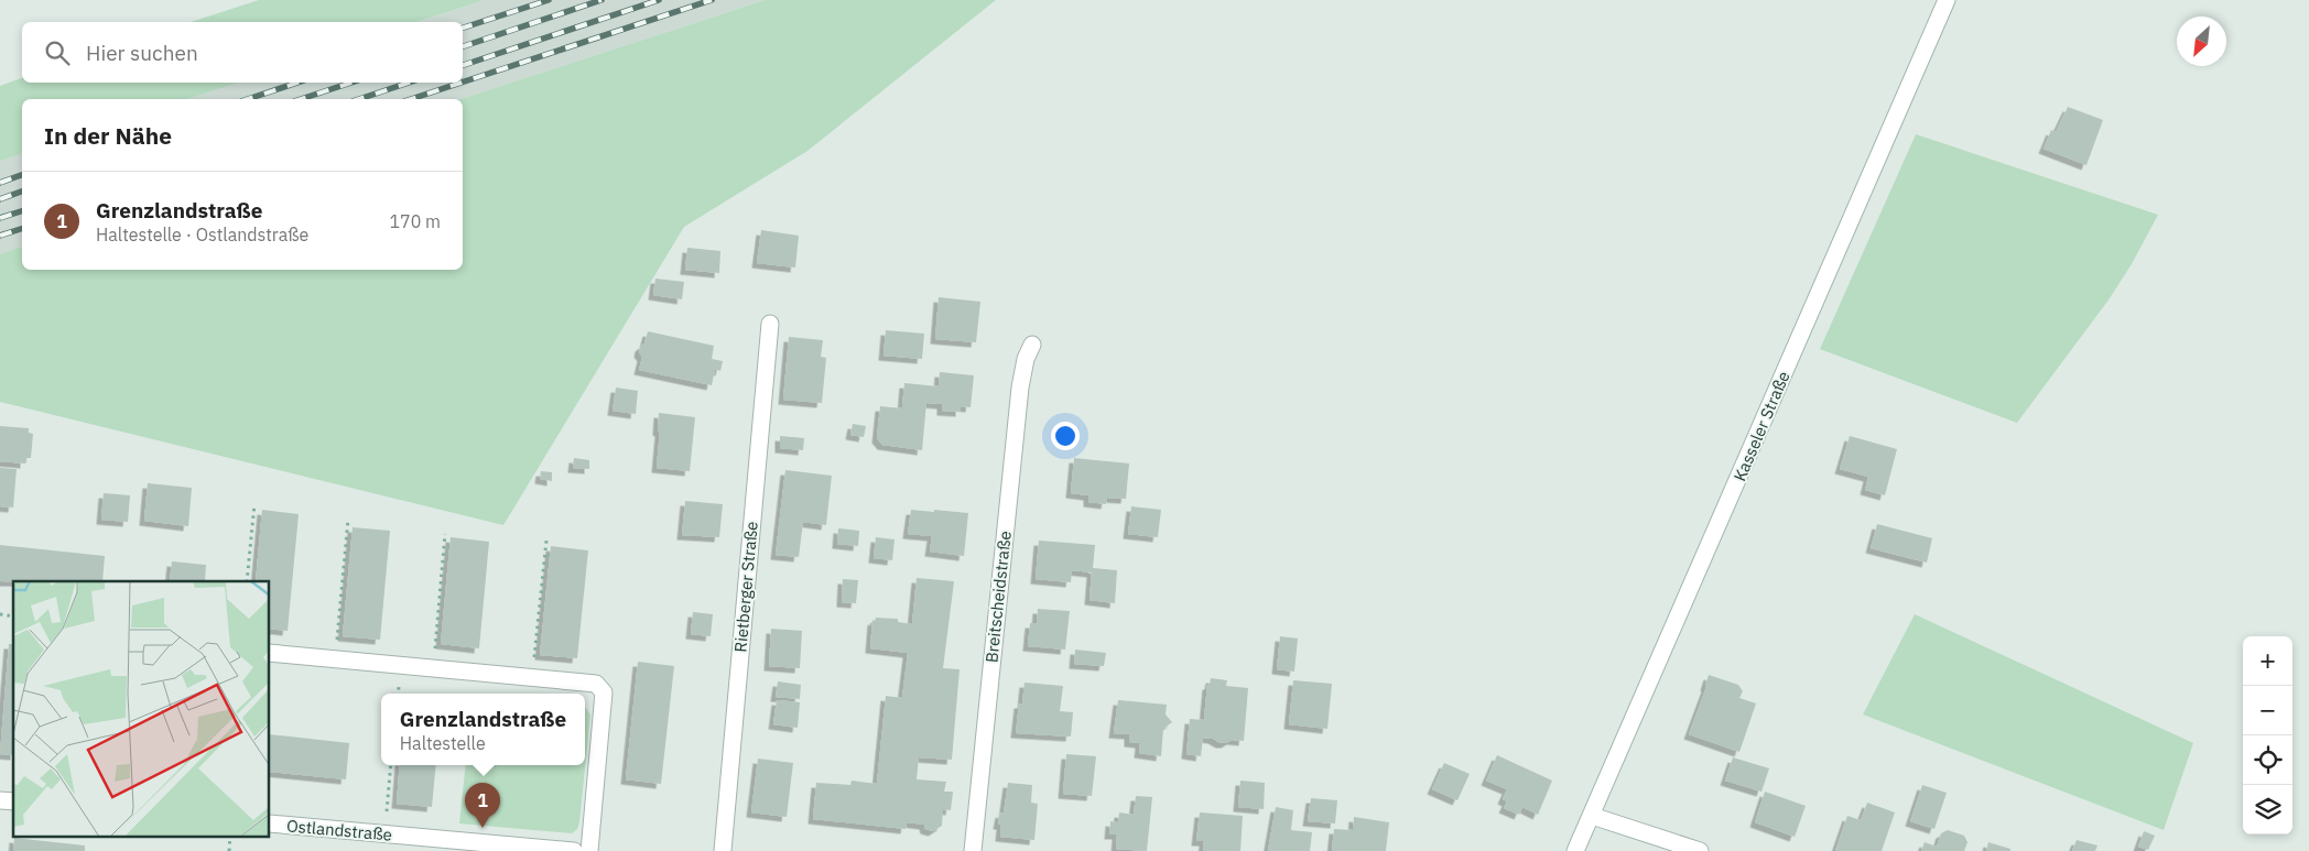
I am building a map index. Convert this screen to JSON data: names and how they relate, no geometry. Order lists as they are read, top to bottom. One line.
{"streets":{"street":["Kasseler Straße","Rietberger Straße","Breitscheidstraße","Ostlandstraße"]},"north":"bottom left","page":{"search":"Hier suchen","heading":"In der Nähe","list":[{"mark":"1","name":"Grenzlandstraße","note":"Haltestelle · Ostlandstraße","value":"170 m"}],"map_buttons":["+","−"],"popup":["Grenzlandstraße","Haltestelle"],"pins":"1"}}
